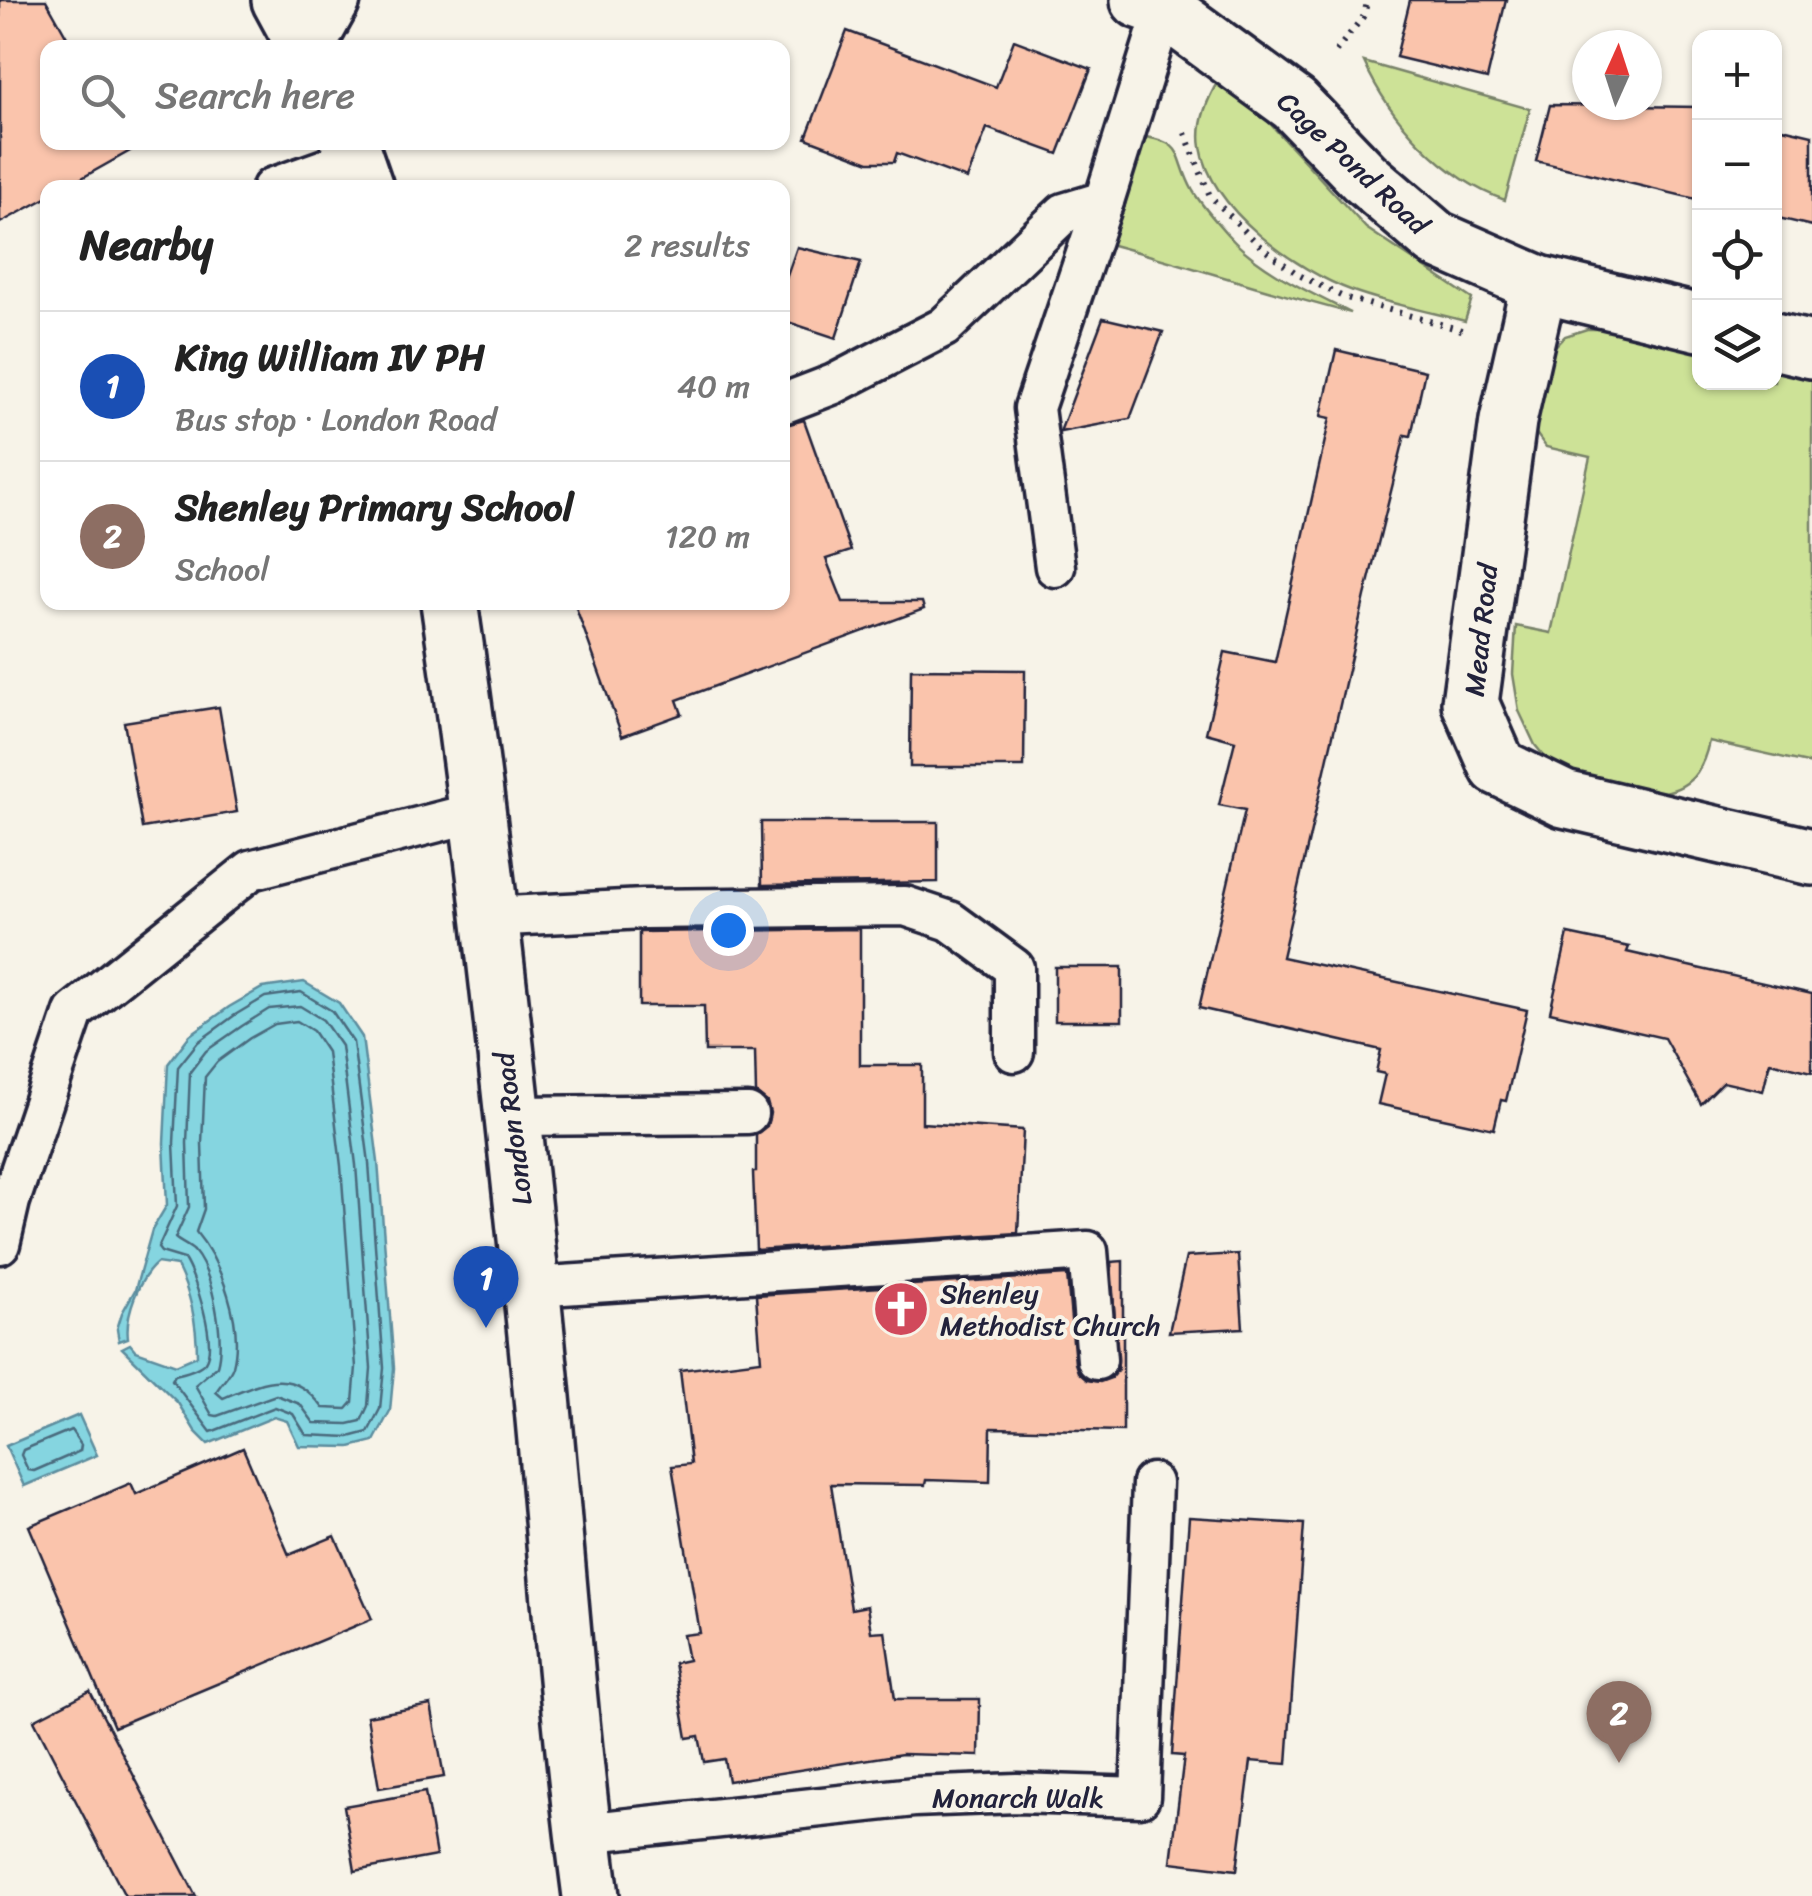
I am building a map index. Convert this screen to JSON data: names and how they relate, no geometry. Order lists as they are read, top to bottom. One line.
{"streets":{"street":["Cage Pond Road","Mead Road","London Road"],"lane":["Monarch Walk"]},"crossings":[["Cage Pond Road","Mead Road"],["London Road","Monarch Walk"]],"places":{"church":["Shenley Methodist Church"]},"north":"top","page":{"map_buttons":["+","−"],"search":"Search here","heading":["Nearby","2 results"],"list":[{"mark":"1","name":"King William IV PH","note":"Bus stop · London Road","value":"40 m"},{"mark":"2","name":"Shenley Primary School","note":"School","value":"120 m"}],"pins":["1","2"]}}
